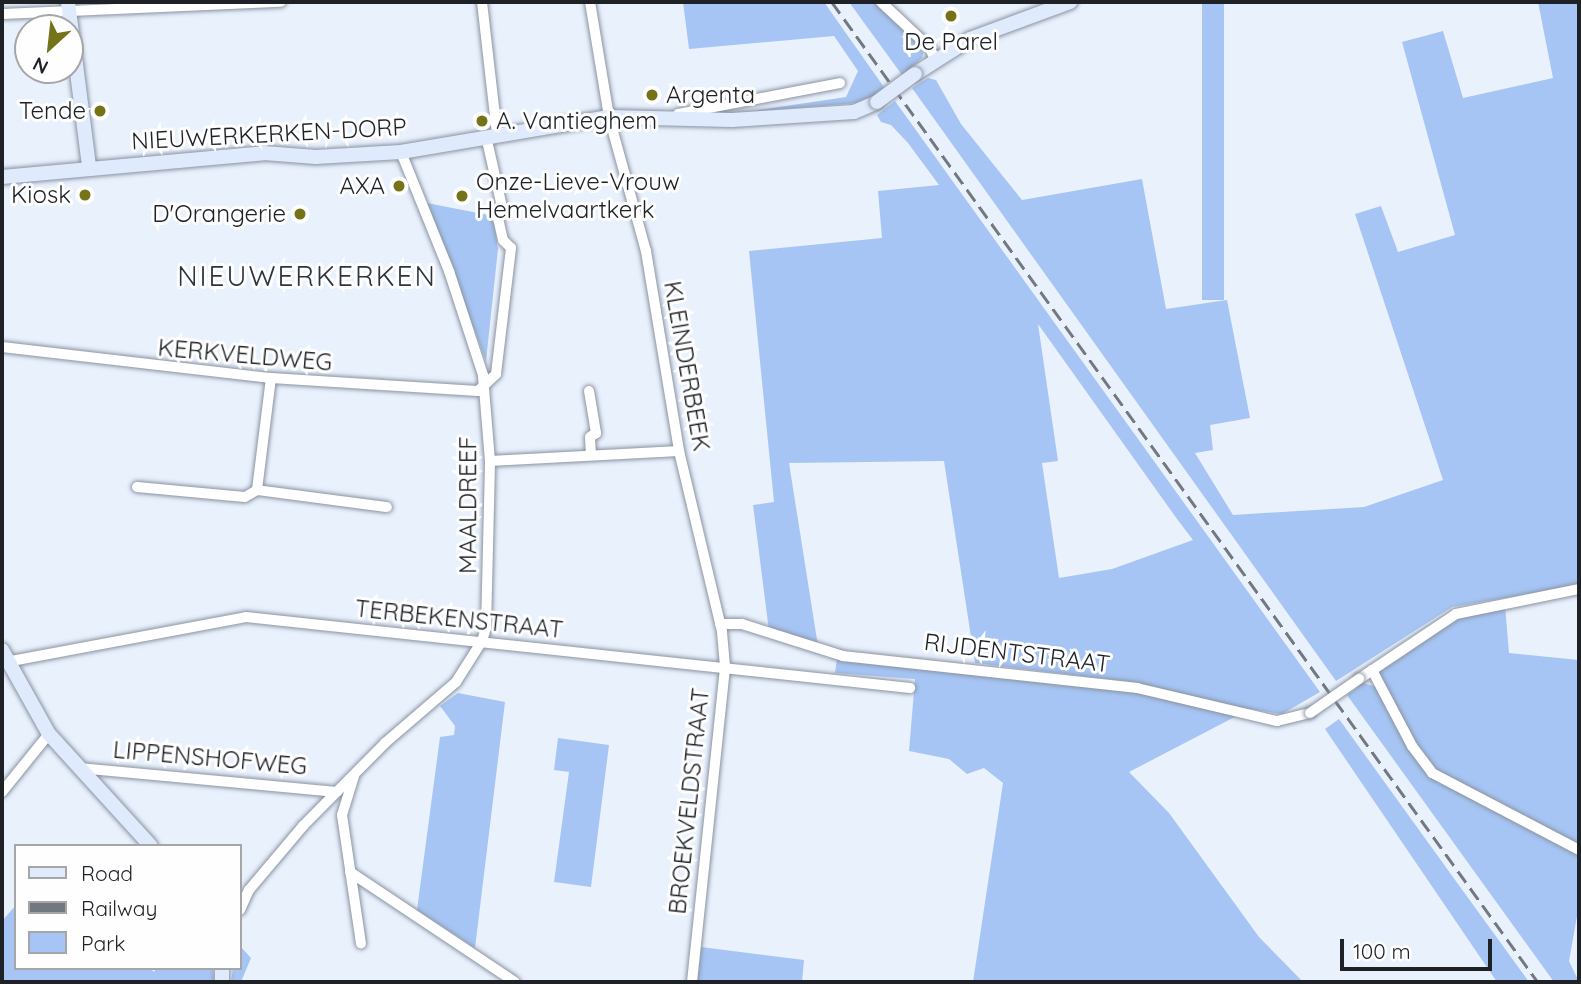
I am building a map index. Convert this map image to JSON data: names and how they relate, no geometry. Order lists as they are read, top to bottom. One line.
{"streets":{"street":["NIEUWERKERKEN-DORP","KERKVELDWEG","KLEINDERBEEK","MAALDREEF","TERBEKENSTRAAT","RIJDENTSTRAAT","LIPPENSHOFWEG","BROEKVELDSTRAAT"]},"crossings":[["NIEUWERKERKEN-DORP","KLEINDERBEEK"],["NIEUWERKERKEN-DORP","MAALDREEF"],["KERKVELDWEG","MAALDREEF"],["KLEINDERBEEK","RIJDENTSTRAAT"],["KLEINDERBEEK","BROEKVELDSTRAAT"],["MAALDREEF","TERBEKENSTRAAT"],["MAALDREEF","LIPPENSHOFWEG"],["TERBEKENSTRAAT","BROEKVELDSTRAAT"],["RIJDENTSTRAAT","BROEKVELDSTRAAT"]],"districts":["NIEUWERKERKEN"],"places":["De Parel","Argenta","Tende","A. Vantieghem","AXA","Kiosk","Onze-Lieve-Vrouw Hemelvaartkerk","D'Orangerie"],"legend":["Road","Railway","Park"],"scale_bar":"100 m","north":"bottom left"}
